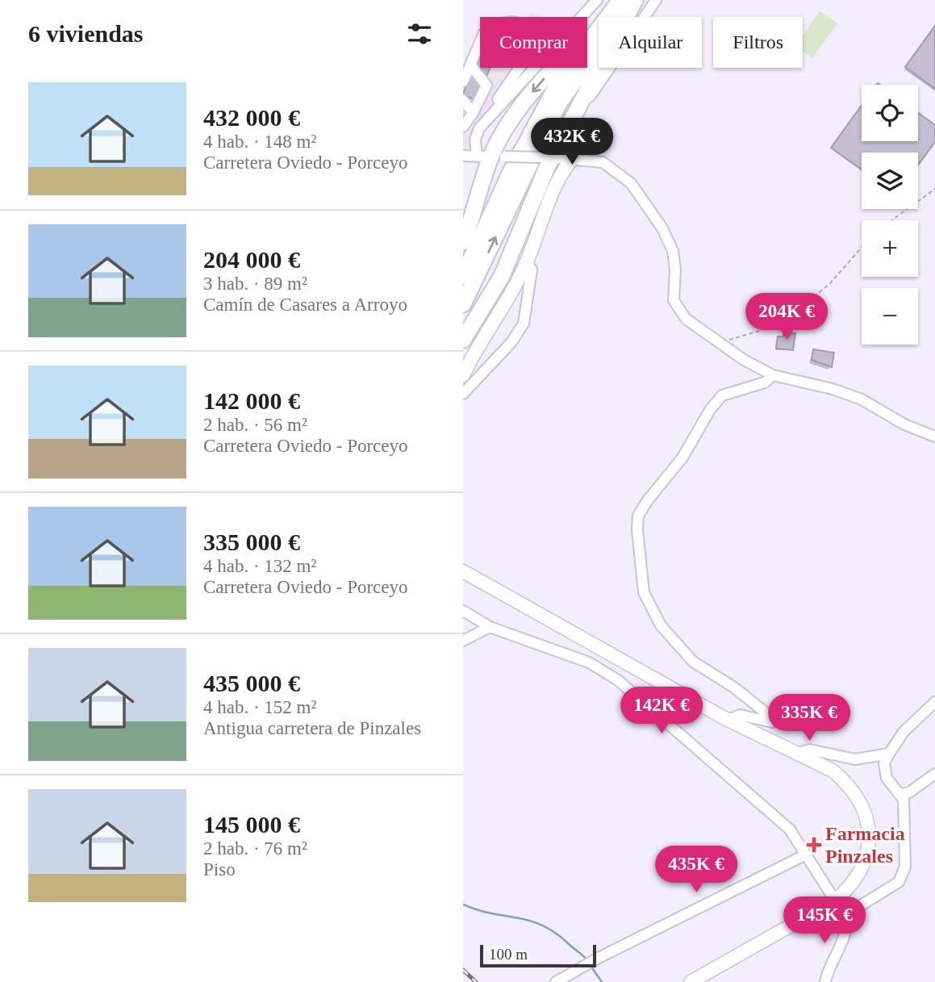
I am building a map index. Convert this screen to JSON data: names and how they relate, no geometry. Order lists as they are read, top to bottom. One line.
{"places":{"health":["Farmacia Pinzales"]},"scale_bar":"100 m","page":{"heading":"6 viviendas","chip":["Comprar","Alquilar","Filtros"],"list":[{"name":"432 000 €","note":"4 hab. · 148 m² · Carretera Oviedo - Porceyo"},{"name":"204 000 €","note":"3 hab. · 89 m² · Camín de Casares a Arroyo"},{"name":"142 000 €","note":"2 hab. · 56 m² · Carretera Oviedo - Porceyo"},{"name":"335 000 €","note":"4 hab. · 132 m² · Carretera Oviedo - Porceyo"},{"name":"435 000 €","note":"4 hab. · 152 m² · Antigua carretera de Pinzales"},{"name":"145 000 €","note":"2 hab. · 76 m² · Piso"}],"map_buttons":["+","−"],"price":["432K €","204K €","142K €","335K €","435K €","145K €"],"scale":"100 m"}}
